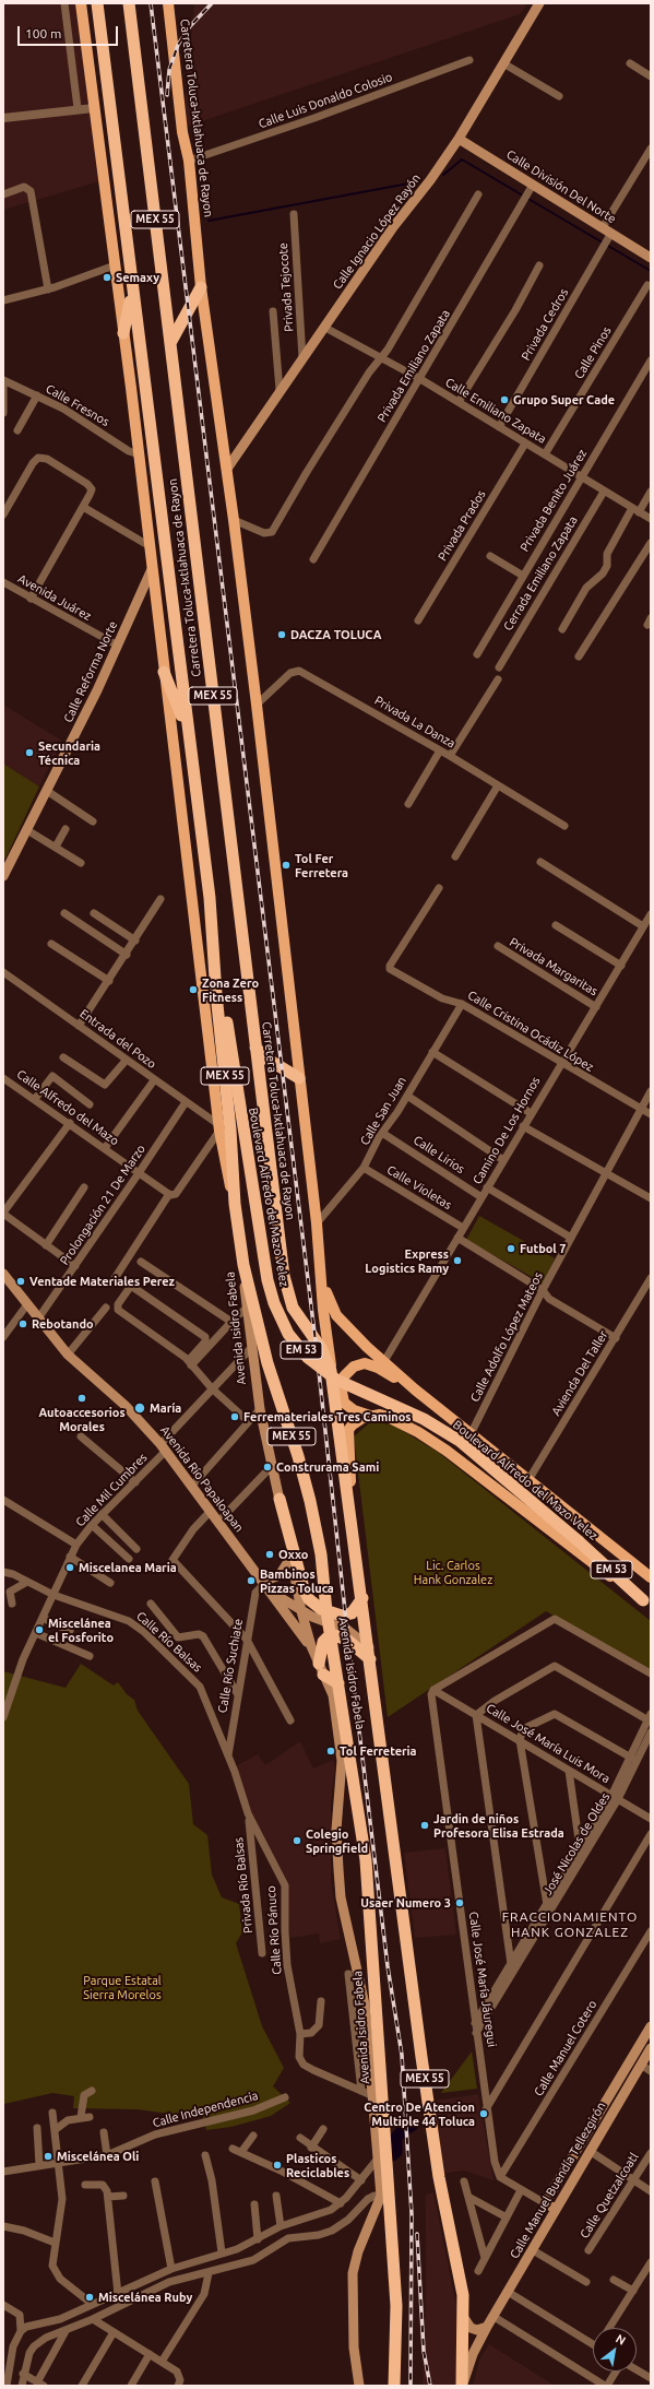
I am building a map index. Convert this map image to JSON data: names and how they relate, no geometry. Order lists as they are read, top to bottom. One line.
{"streets":{"highway":["Carretera Toluca-Ixtlahuaca de Rayon","MEX 55","Boulevard Alfredo del Mazo Velez","Avenida Isidro Fabela","EM 53"],"main road":["Calle División Del Norte","Calle Ignacio López Rayón","Calle Reforma Norte","Avenida Río Papaloapan","Calle Manuel Buendía Tellezgirón"],"street":["Calle Luis Donaldo Colosio","Privada Tejocote","Privada Cedros","Calle Pinos","Privada Emiliano Zapata","Calle Fresnos","Calle Emiliano Zapata","Privada Benito Juárez","Privada Prados","Cerrada Emiliano Zapata","Avenida Juárez","Privada La Danza","Privada Margaritas","Calle Cristina Ocádiz López","Entrada del Pozo","Calle Alfredo del Mazo","Calle San Juan","Camino De Los Hornos","Calle Lirios","Calle Violetas","Prolongación 21 De Marzo","Calle Adolfo López Mateos","Avienda Del Taller","Calle Mil Cumbres","Calle Río Balsas","Calle Río Suchiate","Calle José María Luis Mora","José Nicolas de Oldes","Privada Río Balsas","Calle Río Pánuco","Calle José María Jáuregui","Calle Manuel Cotero","Calle Independencia","Calle Quetzalcoatl"]},"crossings":[["Calle Luis Donaldo Colosio","Carretera Toluca-Ixtlahuaca de Rayon"],["Carretera Toluca-Ixtlahuaca de Rayon","Calle Ignacio López Rayón"],["Carretera Toluca-Ixtlahuaca de Rayon","Calle Fresnos"],["Carretera Toluca-Ixtlahuaca de Rayon","Calle Reforma Norte"],["Carretera Toluca-Ixtlahuaca de Rayon","Privada La Danza"],["Carretera Toluca-Ixtlahuaca de Rayon","Entrada del Pozo"],["Carretera Toluca-Ixtlahuaca de Rayon","Calle San Juan"],["Carretera Toluca-Ixtlahuaca de Rayon","Boulevard Alfredo del Mazo Velez"],["Carretera Toluca-Ixtlahuaca de Rayon","Avenida Isidro Fabela"],["Calle División Del Norte","Calle Ignacio López Rayón"],["Calle División Del Norte","Privada Cedros"],["Calle División Del Norte","Privada Emiliano Zapata"],["MEX 55","Avenida Isidro Fabela"],["Calle Ignacio López Rayón","Privada Tejocote"],["Calle Ignacio López Rayón","Calle Emiliano Zapata"],["Privada Cedros","Calle Emiliano Zapata"],["Calle Pinos","Calle Emiliano Zapata"],["Privada Emiliano Zapata","Calle Emiliano Zapata"],["Calle Emiliano Zapata","Privada Benito Juárez"],["Calle Emiliano Zapata","Privada Prados"],["Calle Emiliano Zapata","Cerrada Emiliano Zapata"],["Avenida Juárez","Calle Reforma Norte"],["Privada Margaritas","Camino De Los Hornos"],["Calle Cristina Ocádiz López","Calle San Juan"],["Calle Cristina Ocádiz López","Camino De Los Hornos"],["Calle Cristina Ocádiz López","Calle Adolfo López Mateos"],["Entrada del Pozo","Prolongación 21 De Marzo"],["Calle Alfredo del Mazo","Prolongación 21 De Marzo"],["Calle San Juan","Calle Lirios"],["Calle San Juan","Calle Violetas"],["Camino De Los Hornos","Calle Lirios"],["Camino De Los Hornos","Calle Violetas"],["Camino De Los Hornos","Boulevard Alfredo del Mazo Velez"],["Boulevard Alfredo del Mazo Velez","Calle Adolfo López Mateos"],["Boulevard Alfredo del Mazo Velez","Avienda Del Taller"],["Prolongación 21 De Marzo","Avenida Río Papaloapan"],["Avenida Isidro Fabela","Avenida Río Papaloapan"],["Avenida Isidro Fabela","Calle Mil Cumbres"],["Avenida Isidro Fabela","Calle Río Pánuco"],["Avenida Isidro Fabela","Calle Manuel Buendía Tellezgirón"],["Avenida Río Papaloapan","Calle Mil Cumbres"],["Avenida Río Papaloapan","Calle Río Suchiate"],["Calle Mil Cumbres","Calle Río Balsas"],["Calle Río Balsas","Calle Río Suchiate"],["Calle Río Balsas","Calle Río Pánuco"],["Calle Río Suchiate","Calle Río Pánuco"],["Calle José María Luis Mora","José Nicolas de Oldes"],["Calle José María Luis Mora","Calle José María Jáuregui"],["José Nicolas de Oldes","Calle José María Jáuregui"],["Privada Río Balsas","Calle Río Pánuco"],["Calle José María Jáuregui","Calle Manuel Cotero"]],"districts":["FRACCIONAMIENTO HANK GONZALEZ"],"parks":["Lic. Carlos Hank Gonzalez","Parque Estatal Sierra Morelos"],"places":["Semaxy","Grupo Super Cade","DACZA TOLUCA","Secundaria Técnica","Tol Fer Ferretera","Zona Zero Fitness","Futbol 7","Express Logistics Ramy","Ventade Materiales Perez","Rebotando","Autoaccesorios Morales","María","Ferremateriales Tres Caminos","Construrama Sami","Oxxo","Miscelanea Maria","Bambinos Pizzas Toluca","Miscelánea el Fosforito","Tol Ferreteria","Jardin de niños Profesora Elisa Estrada","Colegio Springfield","Usaer Numero 3","Centro De Atencion Multiple 44 Toluca","Miscelánea Oli","Plasticos Reciclables","Miscelánea Ruby"],"scale_bar":"100 m","north":"top right"}
